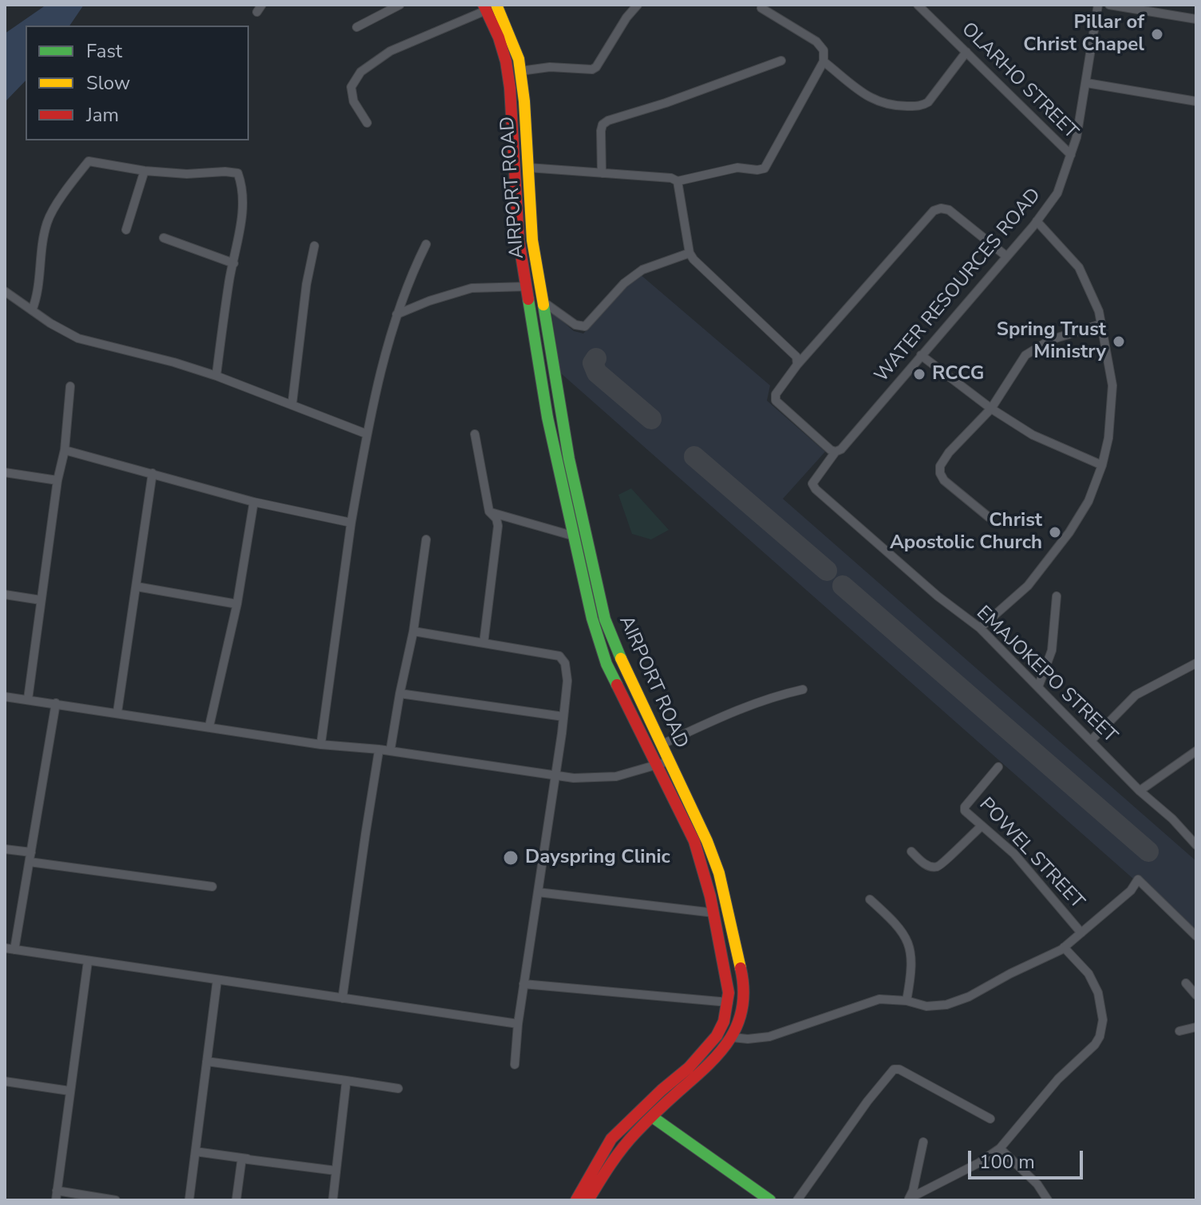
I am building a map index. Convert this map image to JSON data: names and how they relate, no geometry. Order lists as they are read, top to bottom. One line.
{"streets":{"main road":["AIRPORT ROAD"],"street":["OLARHO STREET","WATER RESOURCES ROAD","EMAJOKEPO STREET","POWEL STREET"]},"crossings":[["OLARHO STREET","WATER RESOURCES ROAD"],["WATER RESOURCES ROAD","EMAJOKEPO STREET"]],"places":["Pillar of Christ Chapel","Spring Trust Ministry","RCCG","Christ Apostolic Church","Dayspring Clinic"],"legend":["Fast","Slow","Jam"],"scale_bar":"100 m"}
